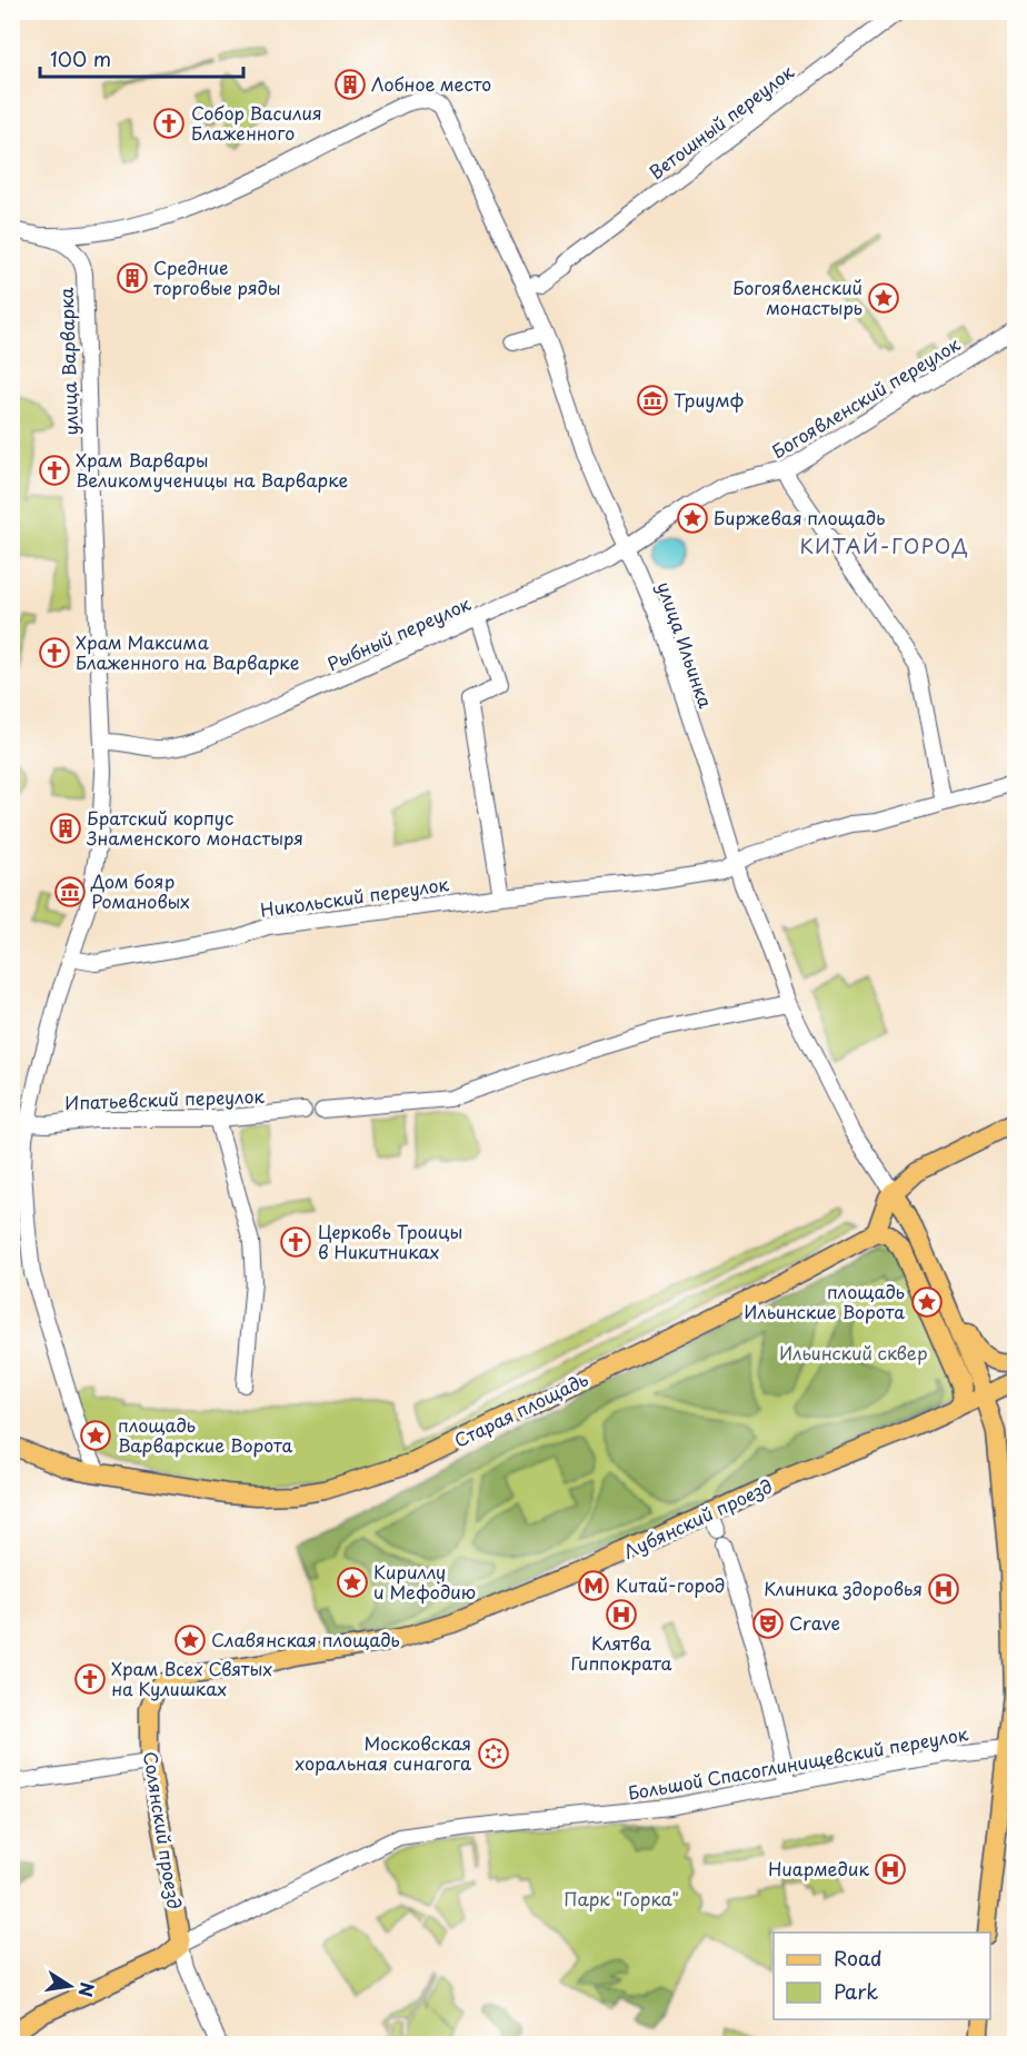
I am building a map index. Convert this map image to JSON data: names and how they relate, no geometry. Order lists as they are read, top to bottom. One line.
{"streets":{"main road":["Старая площадь","Лубянский проезд","Солянский проезд"],"street":["Ветошный переулок","улица Варварка","Богоявленский переулок","Рыбный переулок","улица Ильинка","Никольский переулок","Ипатьевский переулок","Большой Спасоглинищевский переулок"]},"crossings":[["Ветошный переулок","улица Ильинка"],["улица Варварка","Рыбный переулок"],["улица Варварка","улица Ильинка"],["улица Варварка","Никольский переулок"],["улица Варварка","Ипатьевский переулок"],["улица Варварка","Старая площадь"],["Богоявленский переулок","Рыбный переулок"],["Богоявленский переулок","улица Ильинка"],["Рыбный переулок","улица Ильинка"],["улица Ильинка","Никольский переулок"],["Лубянский проезд","Солянский проезд"],["Большой Спасоглинищевский переулок","Солянский проезд"]],"districts":["КИТАЙ-ГОРОД"],"parks":["Ильинский сквер","Парк \"Горка\""],"places":{"building":["Лобное место","Средние торговые ряды","Братский корпус Знаменского монастыря"],"church":["Собор Василия Блаженного","Храм Варвары Великомученицы на Варварке","Храм Максима Блаженного на Варварке","Церковь Троицы в Никитниках","Храм Всех Святых на Кулишках"],"place":["Богоявленский монастырь","Биржевая площадь","площадь Ильинские Ворота","площадь Варварские Ворота","Кириллу и Мефодию","Славянская площадь"],"museum":["Триумф","Дом бояр Романовых"],"metro station":["Китай-город"],"hospital":["Клиника здоровья","Клятва Гиппократа","Ниармедик"],"theatre":["Crave"],"synagogue":["Московская хоральная синагога"]},"legend":["Road","Park"],"scale_bar":"100 m","north":"right"}
